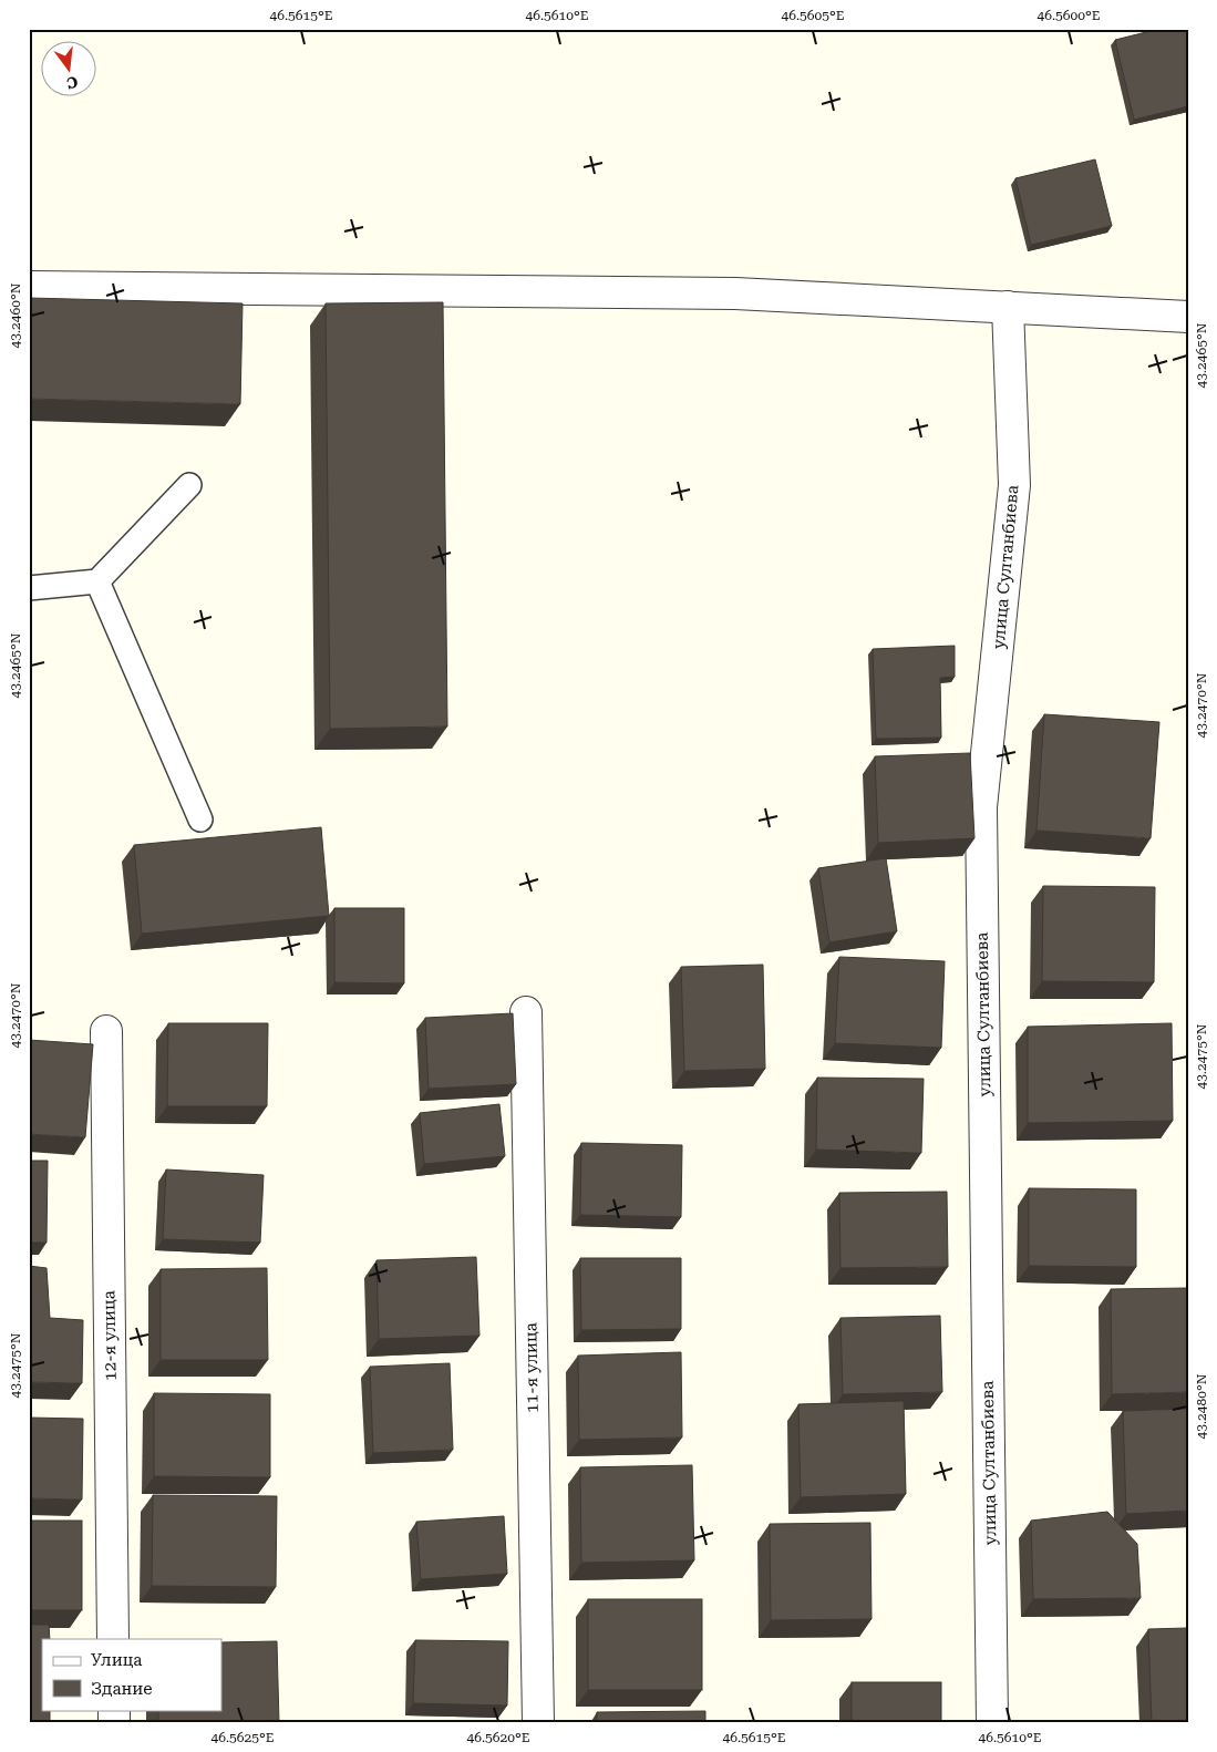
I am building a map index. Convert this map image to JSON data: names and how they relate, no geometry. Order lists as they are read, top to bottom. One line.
{"streets":{"street":["улица Султанбиева","12-я улица","11-я улица"]},"legend":["Улица","Здание"],"north":"bottom","coordinates":["46.5615°E","46.5610°E","46.5605°E","46.5600°E","43.2460°N","43.2465°N","43.2470°N","43.2475°N","43.2480°N","46.5625°E","46.5620°E"]}
